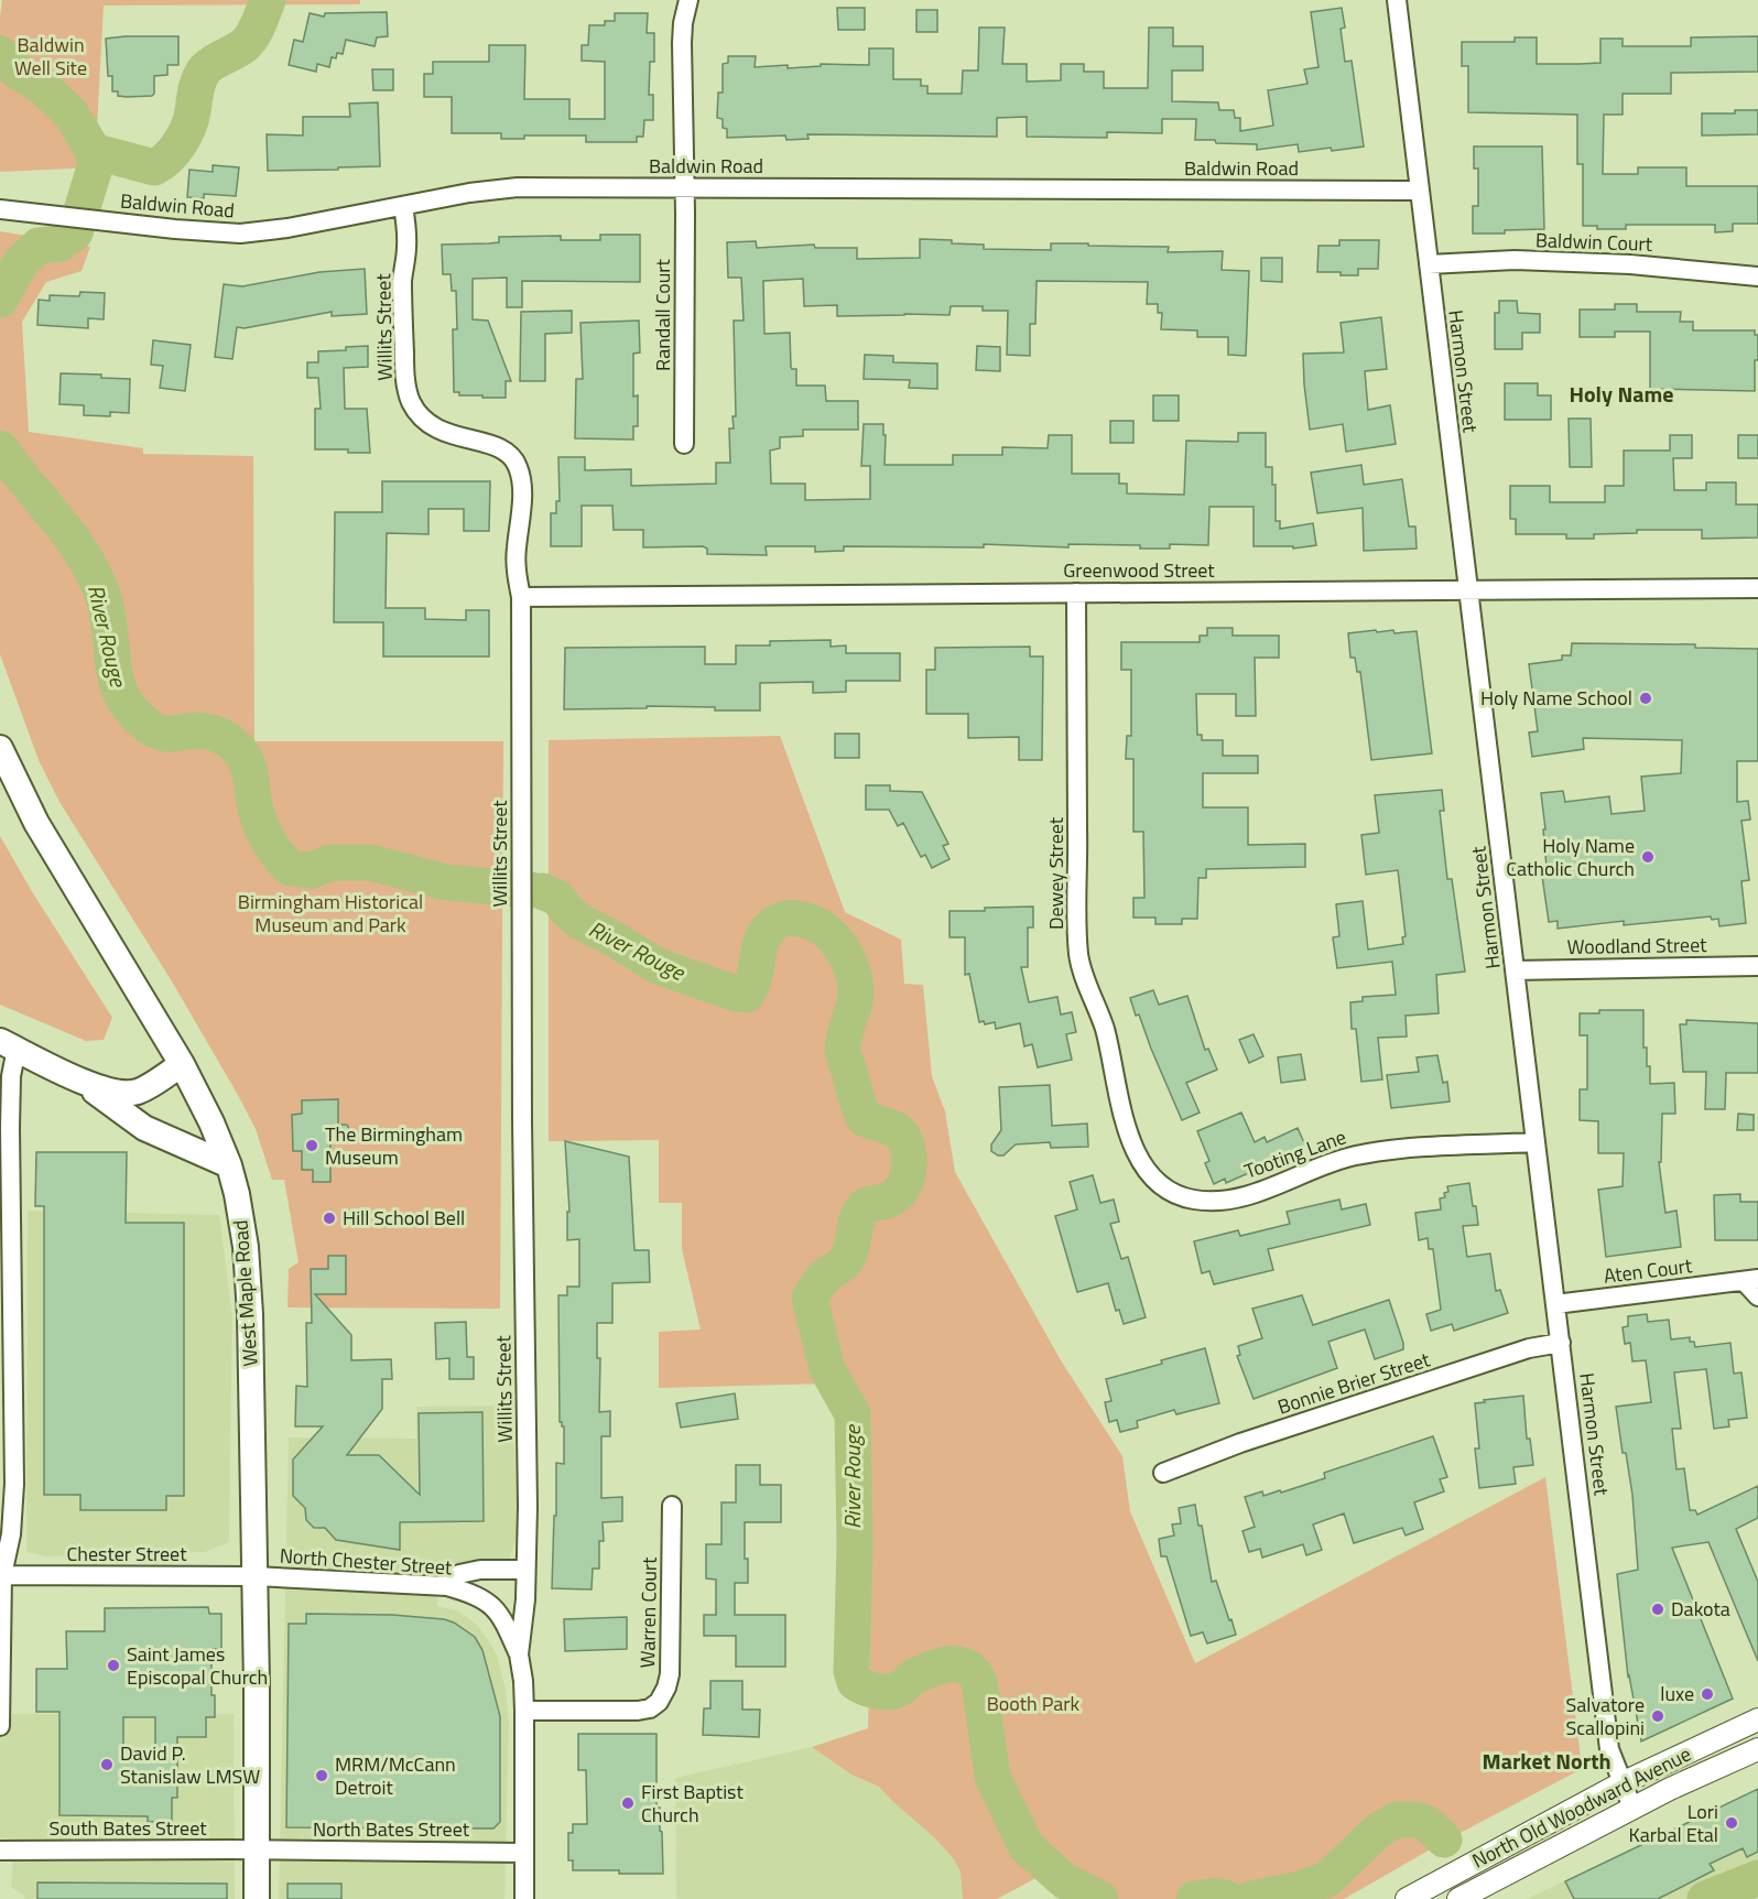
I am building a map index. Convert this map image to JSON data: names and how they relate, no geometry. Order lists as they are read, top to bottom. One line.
{"streets":{"main road":["West Maple Road"],"street":["Baldwin Road","Baldwin Court","Randall Court","Willits Street","Harmon Street","Greenwood Street","Dewey Street","Woodland Street","Tooting Lane","Aten Court","Bonnie Brier Street","Chester Street","North Chester Street","Warren Court","North Old Woodward Avenue","South Bates Street","North Bates Street"]},"crossings":[["Baldwin Road","Randall Court"],["Baldwin Road","Willits Street"],["Baldwin Road","Harmon Street"],["Baldwin Court","Harmon Street"],["Willits Street","Greenwood Street"],["Willits Street","North Chester Street"],["Willits Street","Warren Court"],["Willits Street","North Bates Street"],["Harmon Street","Greenwood Street"],["Harmon Street","Woodland Street"],["Harmon Street","Tooting Lane"],["Harmon Street","Aten Court"],["Harmon Street","Bonnie Brier Street"],["Harmon Street","North Old Woodward Avenue"],["Greenwood Street","Dewey Street"],["Dewey Street","Tooting Lane"],["West Maple Road","Chester Street"],["West Maple Road","North Chester Street"],["West Maple Road","South Bates Street"],["West Maple Road","North Bates Street"],["Chester Street","North Chester Street"],["South Bates Street","North Bates Street"]],"districts":["Holy Name","Market North"],"water":["River Rouge"],"parks":["Baldwin Well Site","Birmingham Historical Museum and Park","Booth Park"],"places":["Holy Name School","Holy Name Catholic Church","The Birmingham Museum","Hill School Bell","Dakota","Saint James Episcopal Church","luxe","Salvatore Scallopini","David P. Stanislaw LMSW","MRM/McCann Detroit","First Baptist Church","Lori Karbal Etal"]}
